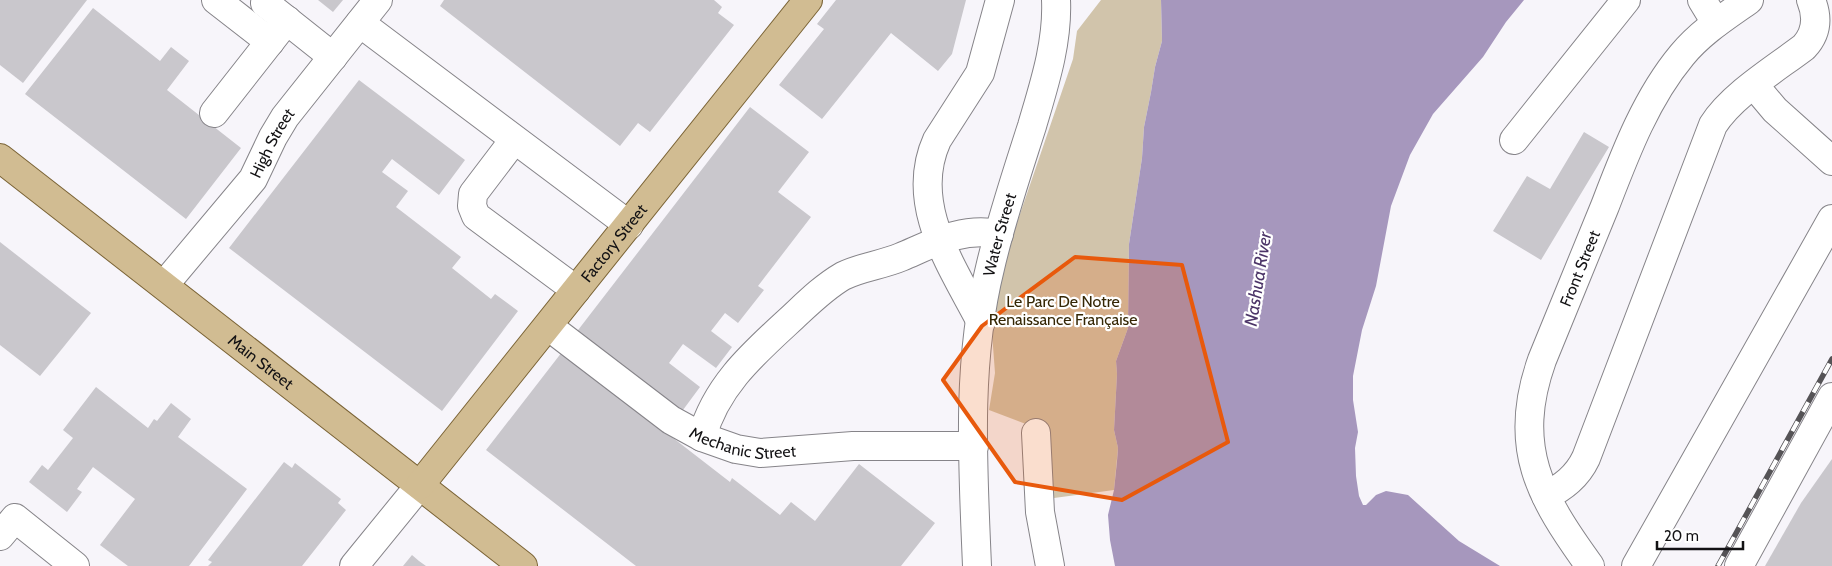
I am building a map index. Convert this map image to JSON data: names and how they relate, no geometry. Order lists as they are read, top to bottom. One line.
{"streets":{"main road":["Factory Street","Main Street"],"street":["High Street","Water Street","Front Street","Mechanic Street"]},"crossings":[["High Street","Main Street"],["Water Street","Mechanic Street"],["Factory Street","Main Street"],["Factory Street","Mechanic Street"]],"water":["Nashua River"],"parks":["Le Parc De Notre Renaissance Française"],"scale_bar":"20 m"}
